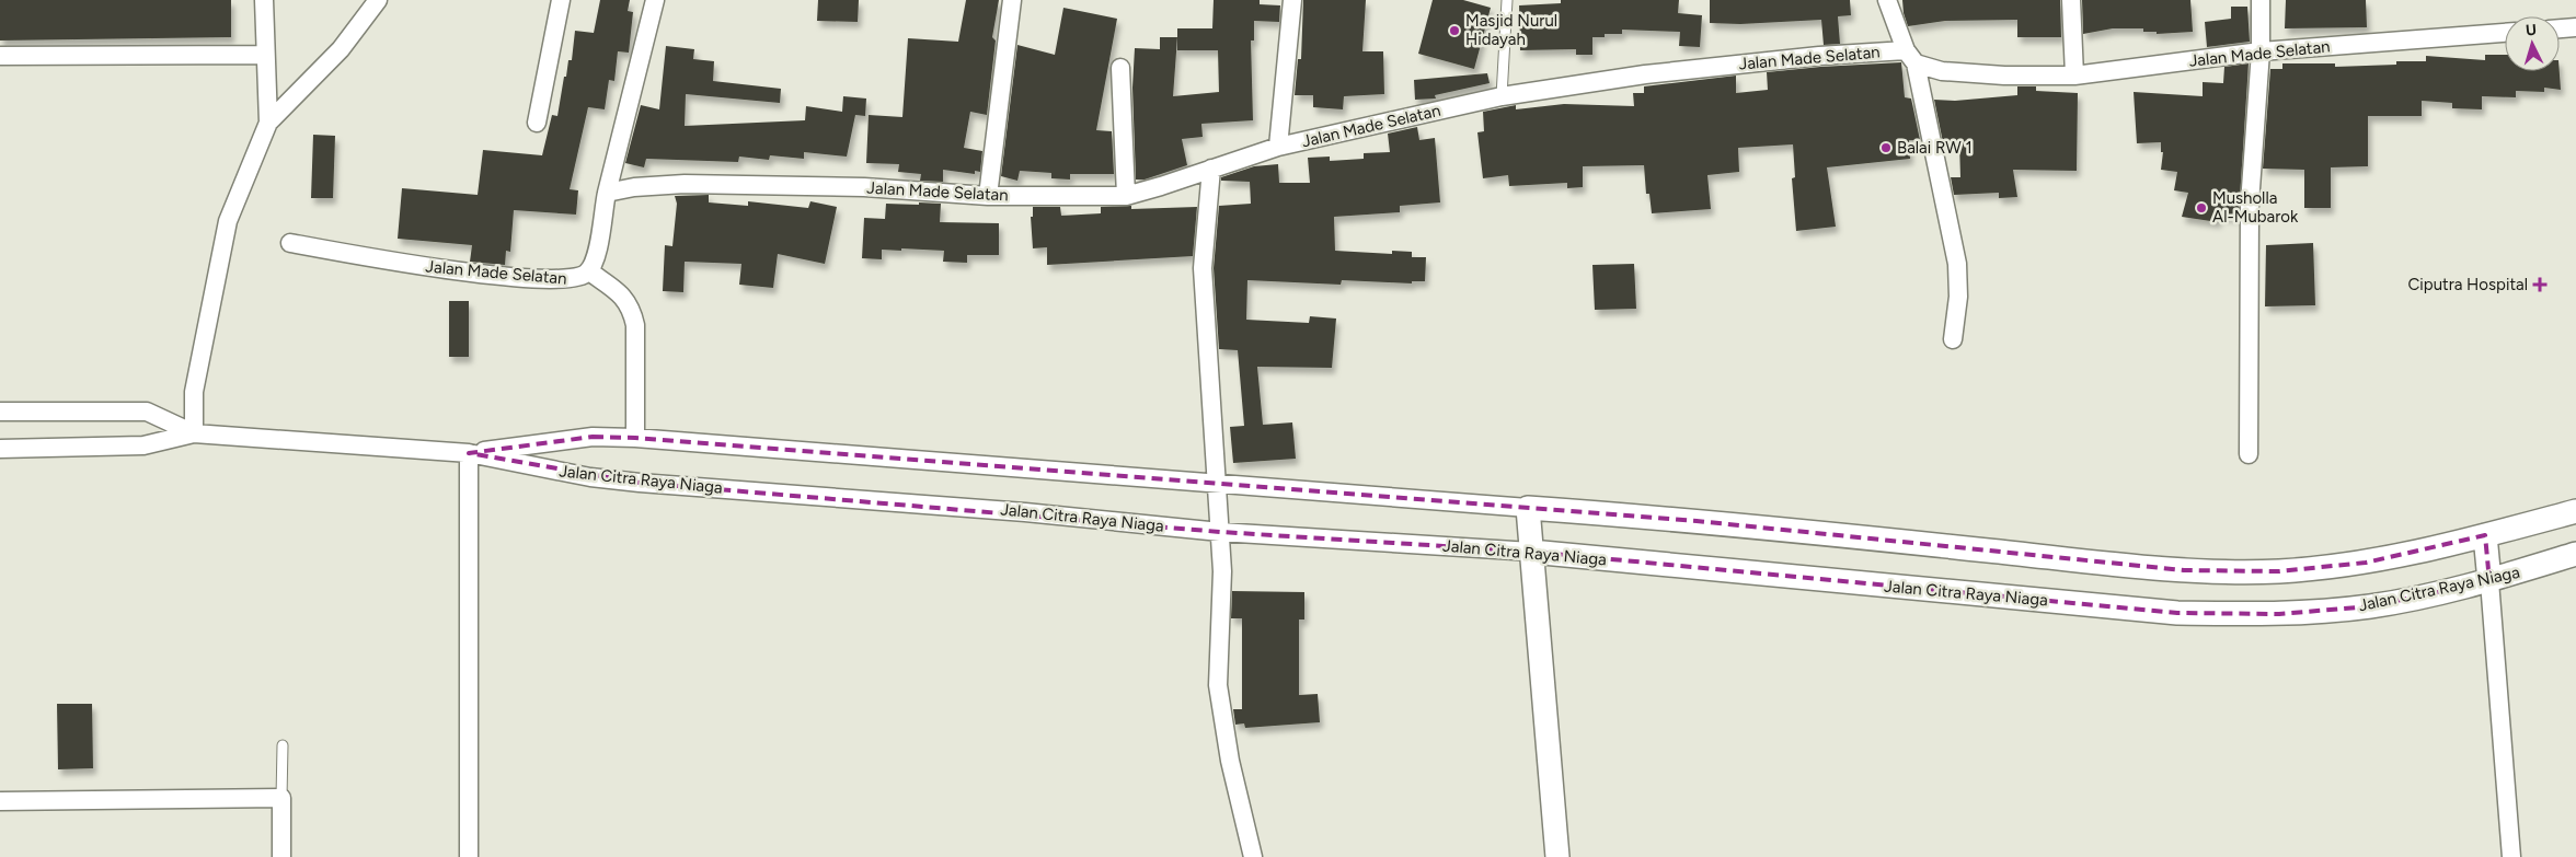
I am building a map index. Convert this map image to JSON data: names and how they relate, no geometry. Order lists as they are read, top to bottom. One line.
{"streets":{"street":["Jalan Made Selatan","Jalan Citra Raya Niaga"]},"places":{"other":["Masjid Nurul Hidayah","Balai RW 1","Musholla Al-Mubarok"],"health":["Ciputra Hospital"]},"north":"top"}
